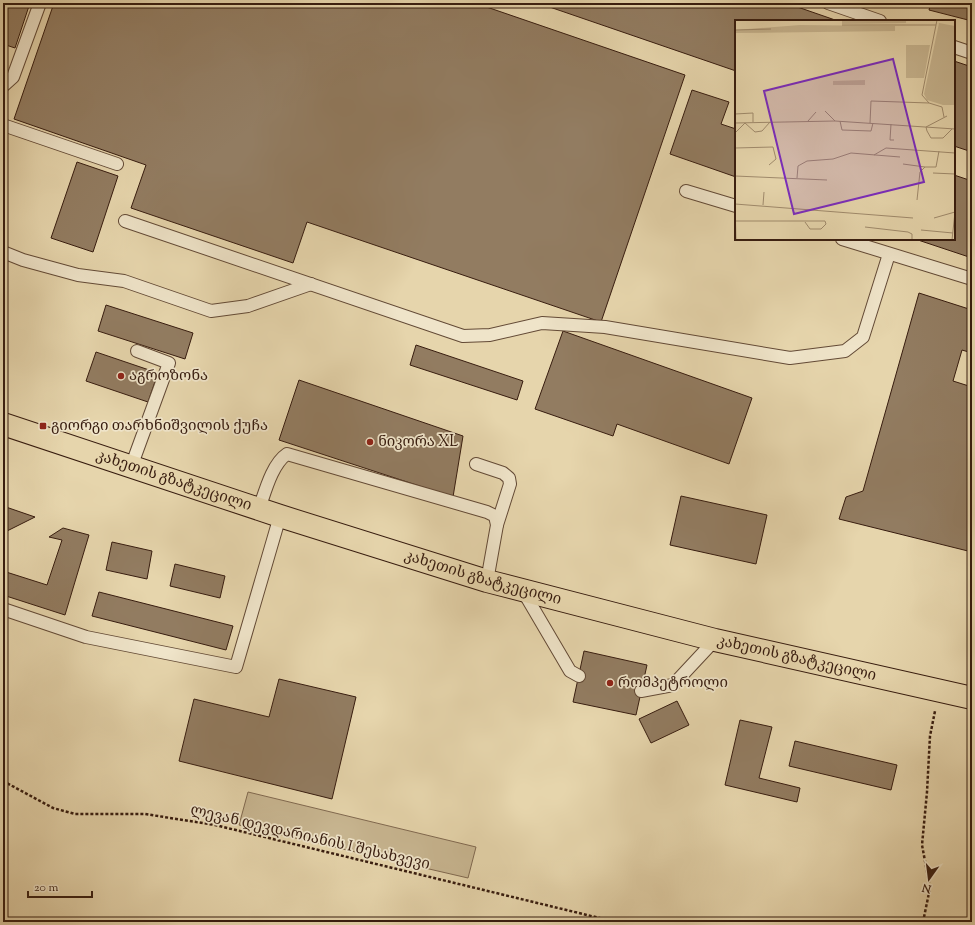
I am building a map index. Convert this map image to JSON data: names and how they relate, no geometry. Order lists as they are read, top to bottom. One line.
{"streets":{"highway":["კახეთის გზატკეცილი"],"path":["ლევან დევდარიანის I შესახვევი"]},"places":{"other":["აგროზონა","ნიკორა XL","რომპეტროლი"],"transit":["გიორგი თარხნიშვილის ქუჩა"]},"scale_bar":"20 m","north":"bottom"}
